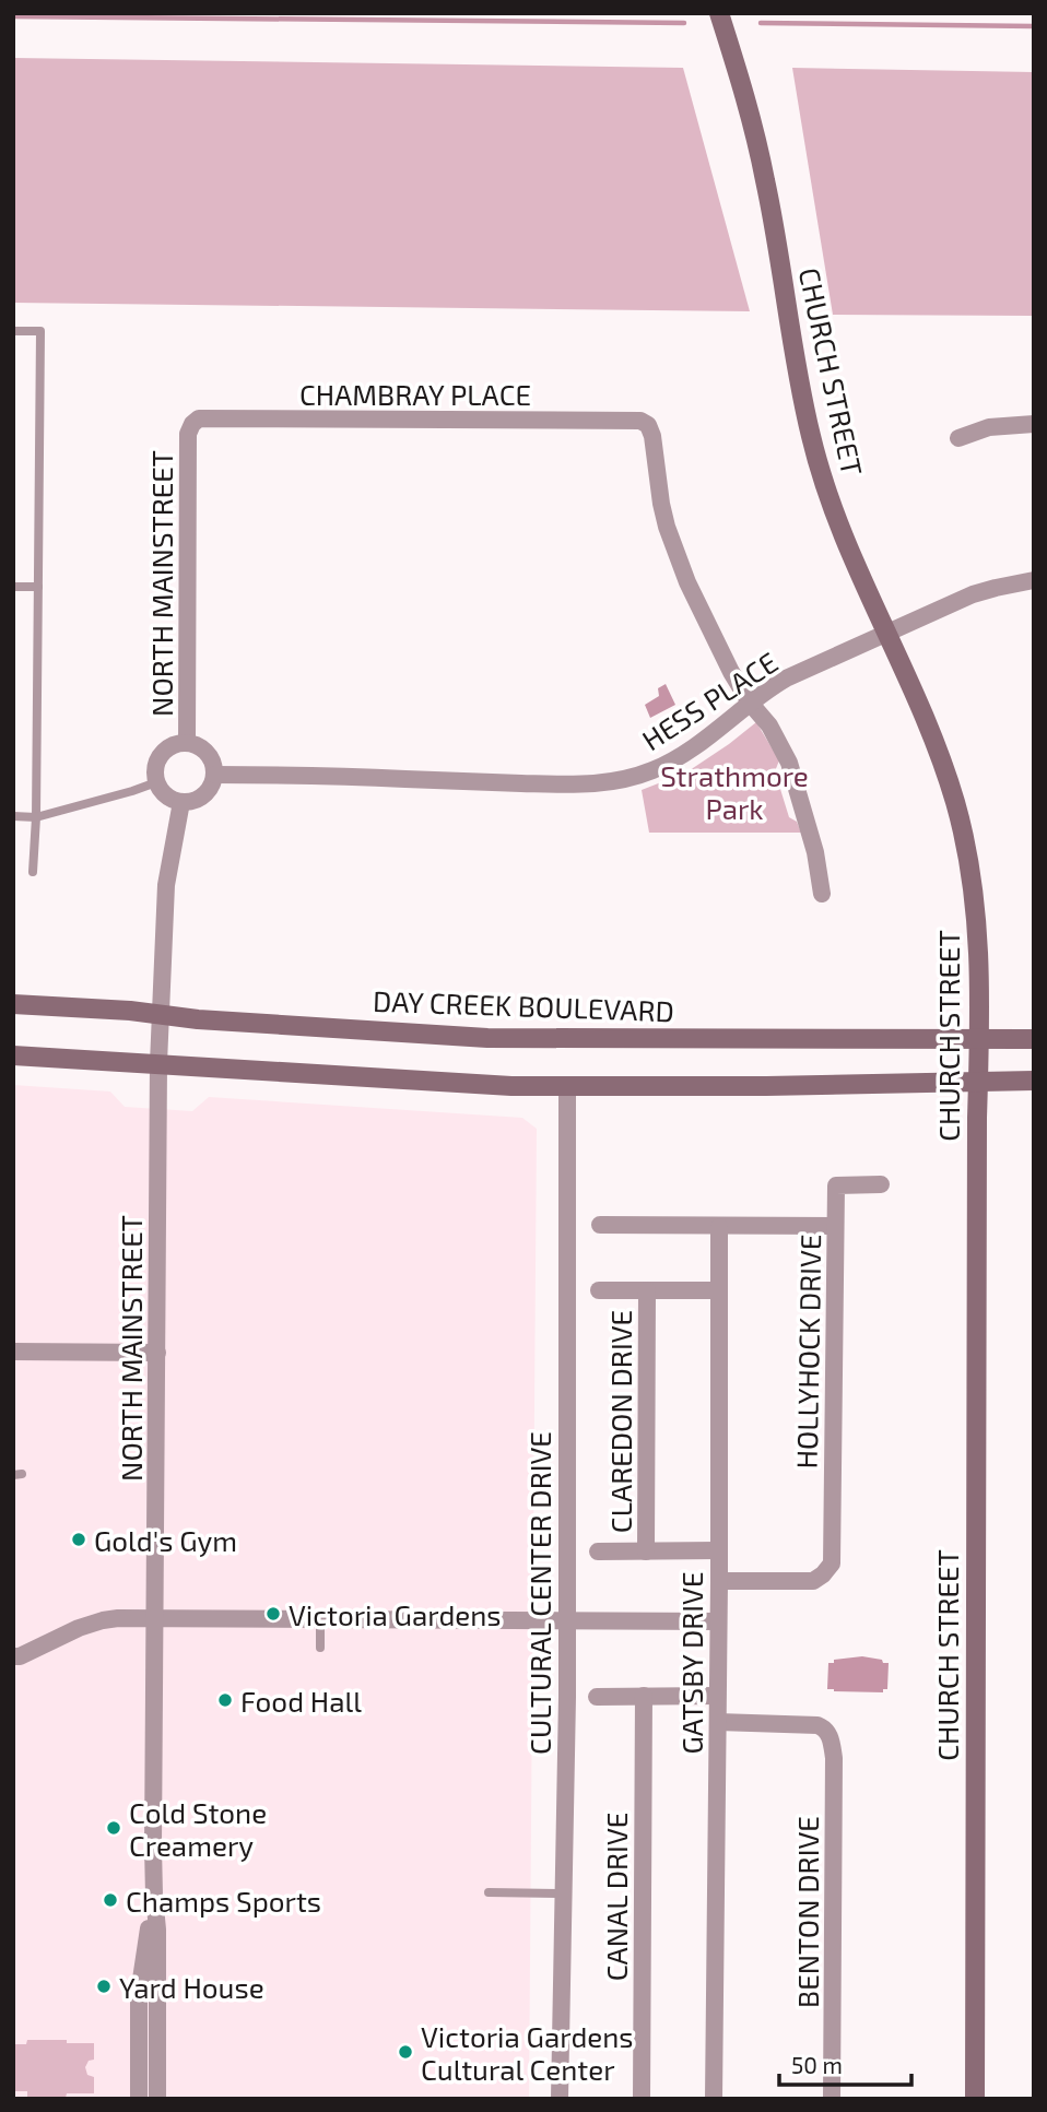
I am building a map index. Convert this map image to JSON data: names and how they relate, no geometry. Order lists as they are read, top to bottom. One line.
{"streets":{"main road":["CHURCH STREET","DAY CREEK BOULEVARD"],"street":["CHAMBRAY PLACE","NORTH MAINSTREET","HESS PLACE","HOLLYHOCK DRIVE","CLAREDON DRIVE","CULTURAL CENTER DRIVE","GATSBY DRIVE","CANAL DRIVE","BENTON DRIVE"]},"crossings":[["CHURCH STREET","HESS PLACE"],["CHURCH STREET","DAY CREEK BOULEVARD"],["CHAMBRAY PLACE","NORTH MAINSTREET"],["CHAMBRAY PLACE","HESS PLACE"],["NORTH MAINSTREET","HESS PLACE"],["NORTH MAINSTREET","DAY CREEK BOULEVARD"],["HOLLYHOCK DRIVE","GATSBY DRIVE"],["GATSBY DRIVE","BENTON DRIVE"]],"parks":["Strathmore Park"],"places":["Gold's Gym","Victoria Gardens","Food Hall","Cold Stone Creamery","Champs Sports","Yard House","Victoria Gardens Cultural Center"],"scale_bar":"50 m"}
